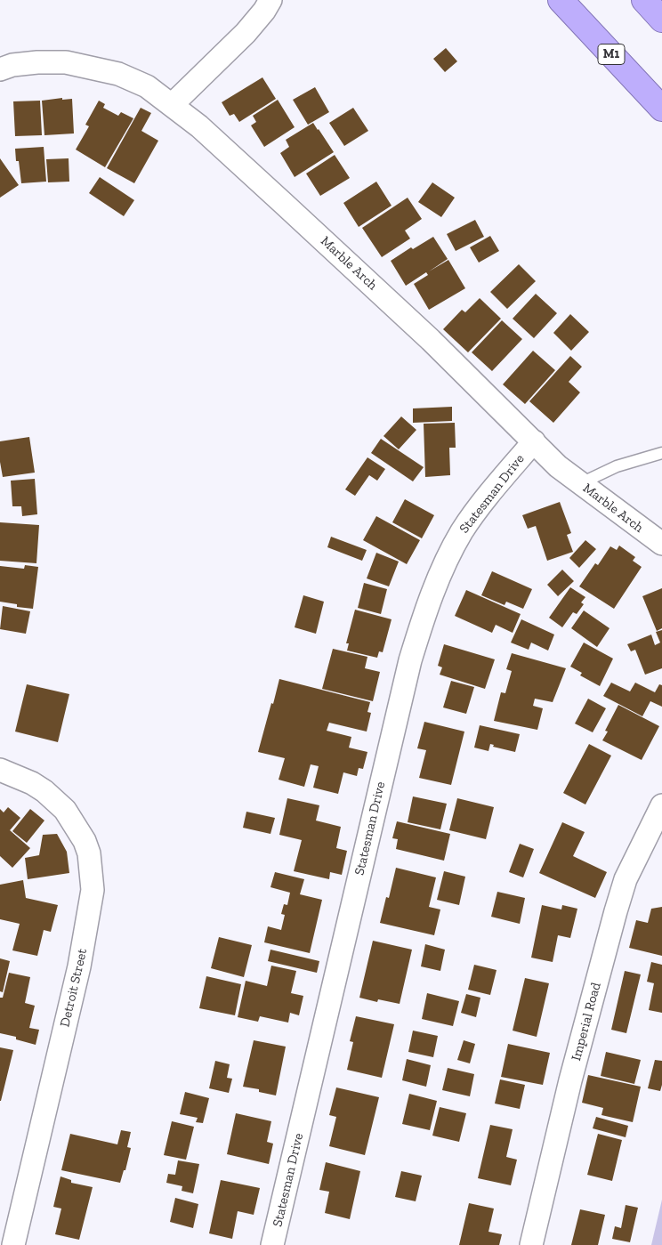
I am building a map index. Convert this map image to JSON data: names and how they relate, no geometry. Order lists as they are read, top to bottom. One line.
{"streets":{"highway":["M1"],"street":["Marble Arch","Statesman Drive","Detroit Street","Imperial Road"]},"crossings":[["Marble Arch","Statesman Drive"]]}
